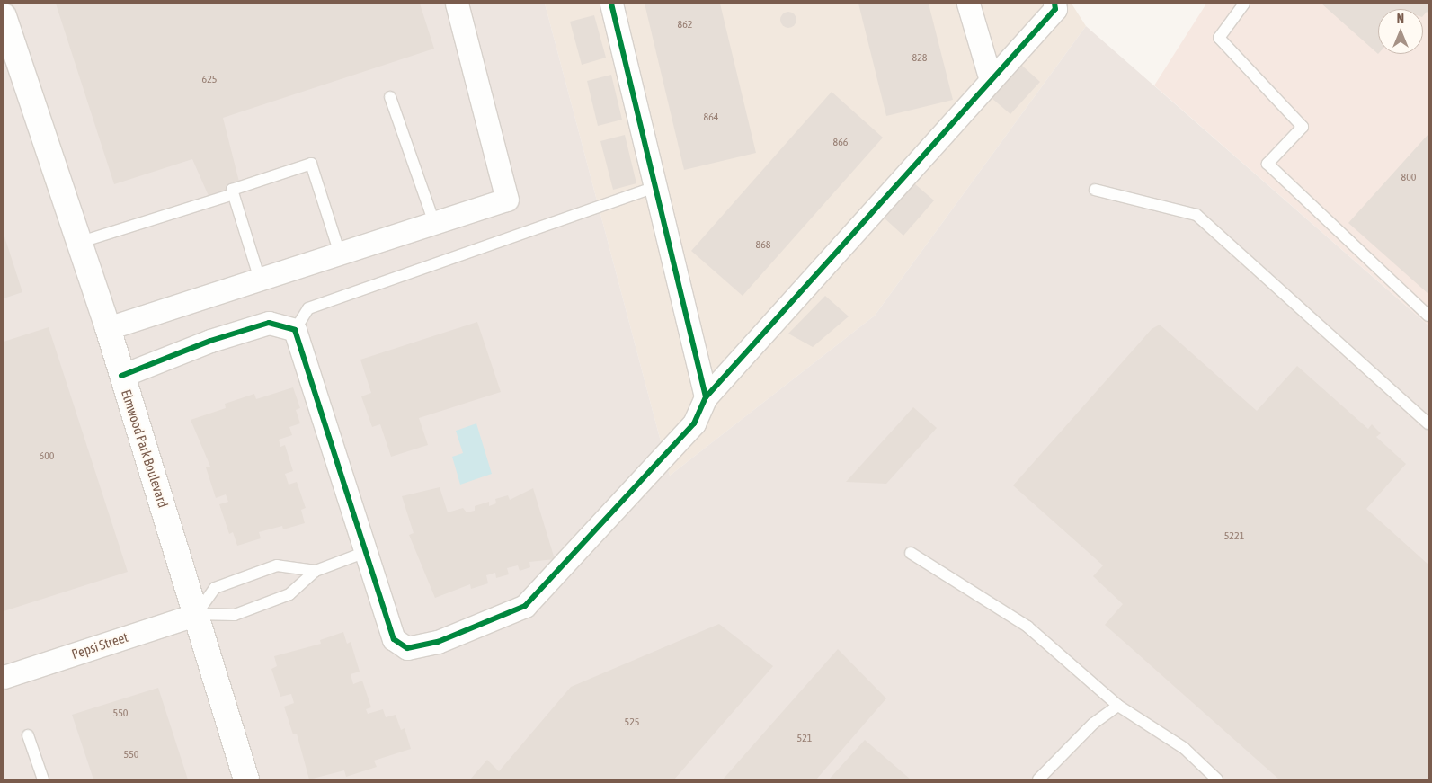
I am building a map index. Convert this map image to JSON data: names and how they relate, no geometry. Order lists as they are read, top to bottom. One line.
{"streets":{"street":["Elmwood Park Boulevard","Pepsi Street"]},"crossings":[["Elmwood Park Boulevard","Pepsi Street"]],"house_numbers":["862","828","625","864","866","800","868","600","5221","550","525","521","550"],"north":"top"}
